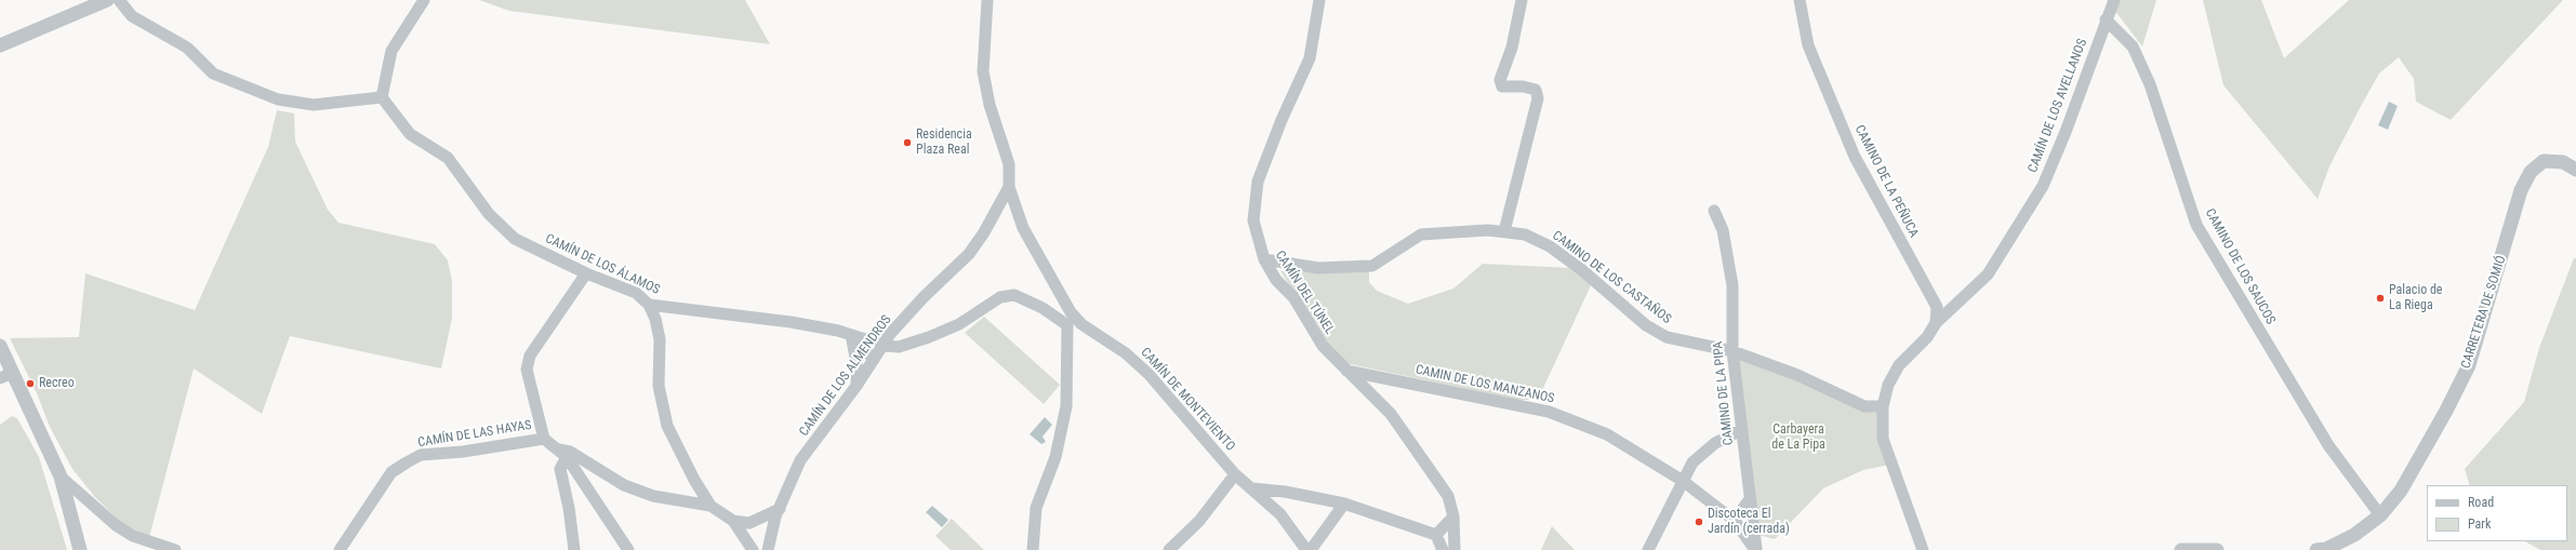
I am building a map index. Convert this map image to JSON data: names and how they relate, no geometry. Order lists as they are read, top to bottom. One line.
{"streets":{"street":["CAMÍN DE LOS AVELLANOS","CAMINO DE LA PEÑUCA","CAMÍN DE LOS ÁLAMOS","CAMINO DE LOS SAUCOS","CAMINO DE LOS CASTAÑOS","CAMÍN DEL TÚNEL","CARRETERA DE SOMIÓ","CAMÍN DE LOS ALMENDROS","CAMIN DE LOS MANZANOS","CAMINO DE LA PIPA","CAMÍN DE MONTEVIENTO","CAMÍN DE LAS HAYAS"]},"crossings":[["CAMÍN DE LOS AVELLANOS","CAMINO DE LA PEÑUCA"],["CAMÍN DE LOS AVELLANOS","CAMINO DE LOS SAUCOS"],["CAMÍN DE LOS AVELLANOS","CAMINO DE LOS CASTAÑOS"],["CAMÍN DE LOS ÁLAMOS","CAMÍN DE LOS ALMENDROS"],["CAMINO DE LOS SAUCOS","CARRETERA DE SOMIÓ"],["CAMINO DE LOS CASTAÑOS","CAMÍN DEL TÚNEL"],["CAMINO DE LOS CASTAÑOS","CAMINO DE LA PIPA"],["CAMÍN DEL TÚNEL","CAMIN DE LOS MANZANOS"],["CAMÍN DE LOS ALMENDROS","CAMÍN DE MONTEVIENTO"],["CAMIN DE LOS MANZANOS","CAMINO DE LA PIPA"]],"parks":["Carbayera de La Pipa"],"places":["Residencia Plaza Real","Palacio de La Riega","Recreo","Discoteca El Jardín (cerrada)"],"legend":["Road","Park"]}
